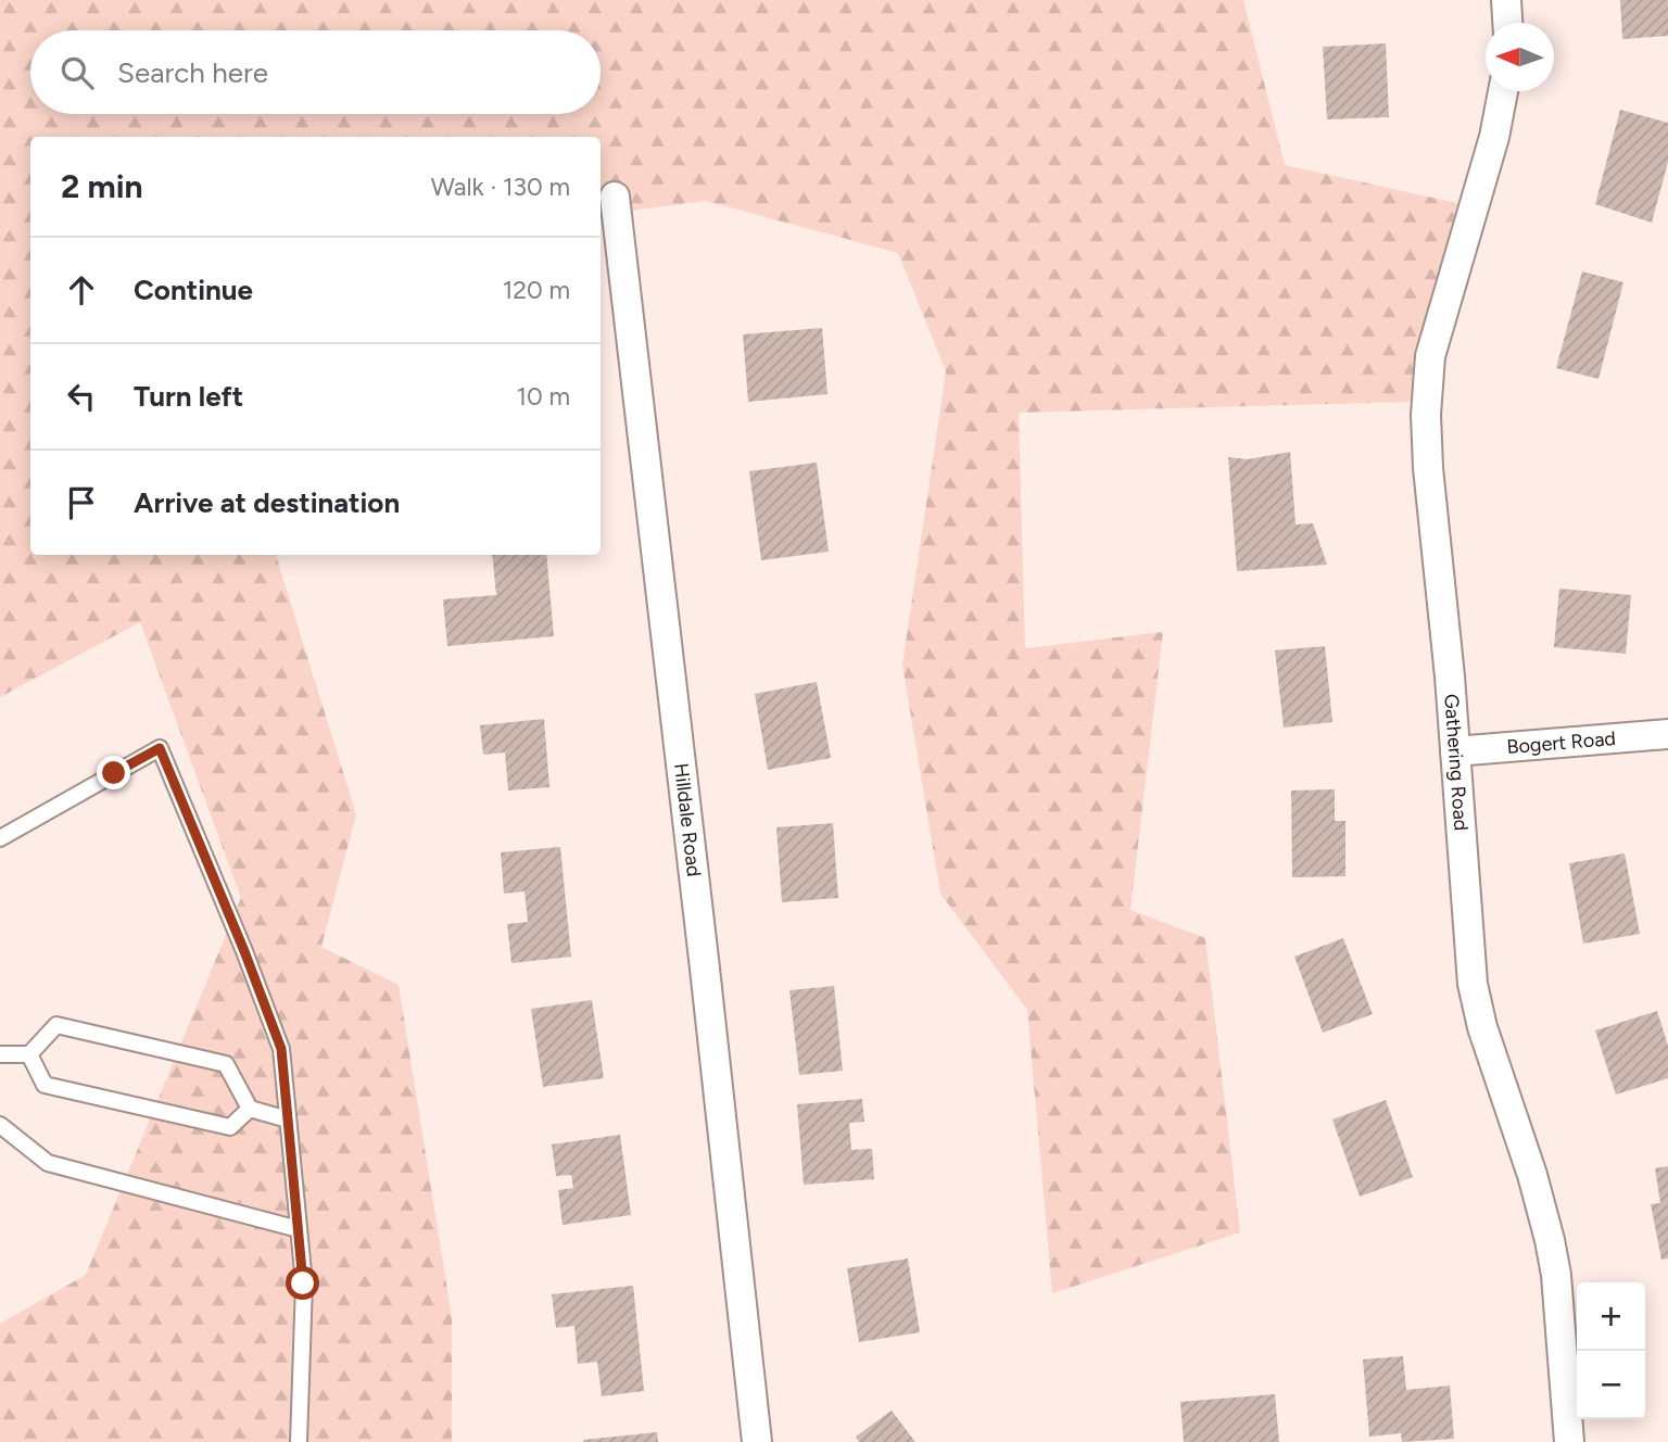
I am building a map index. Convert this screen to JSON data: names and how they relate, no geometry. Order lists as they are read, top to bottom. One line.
{"streets":{"street":["Bogert Road","Gathering Road","Hilldale Road"]},"crossings":[["Bogert Road","Gathering Road"]],"north":"left","page":{"search":"Search here","heading":["2 min","Walk · 130 m"],"list":[["Continue","120 m"],["Turn left","10 m"],"Arrive at destination"],"map_buttons":["+","−"]}}
